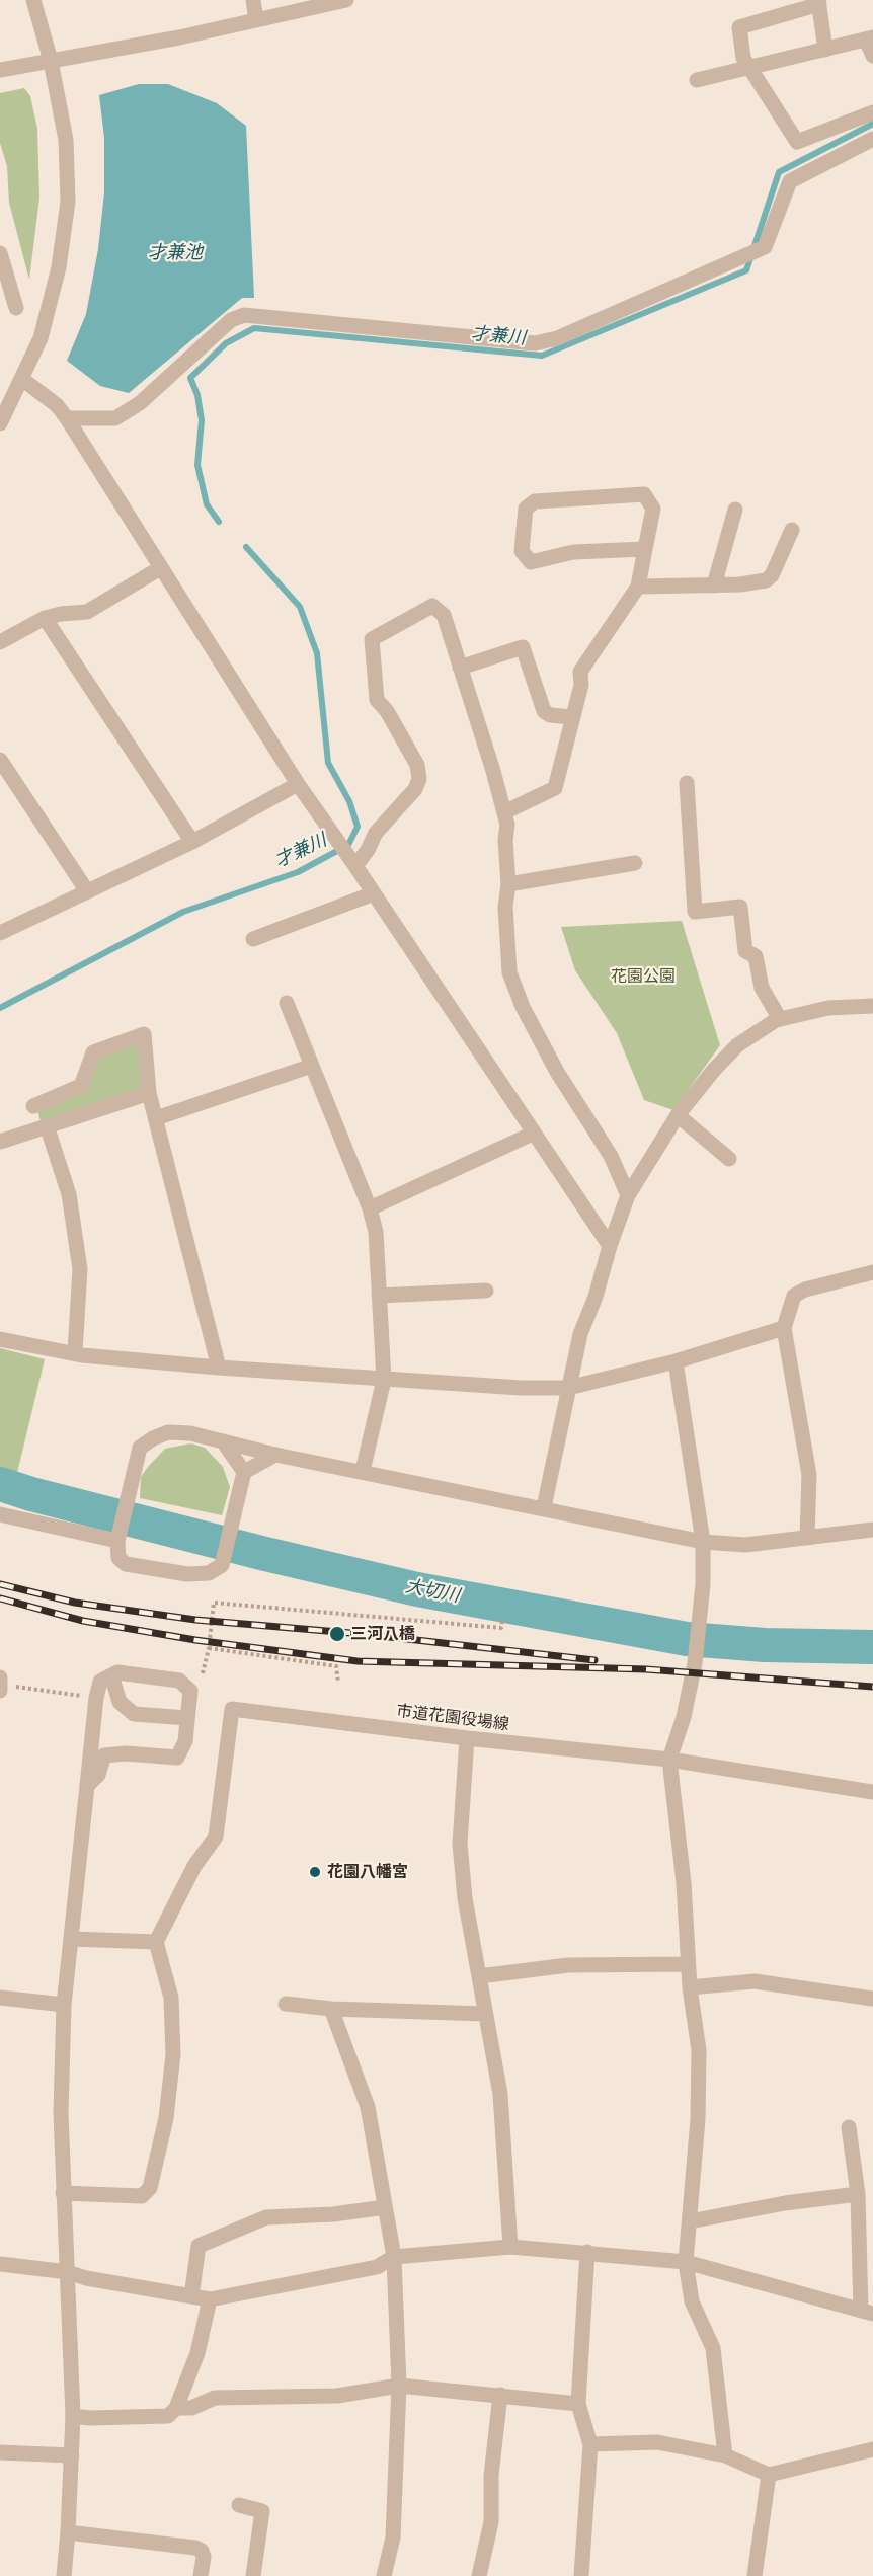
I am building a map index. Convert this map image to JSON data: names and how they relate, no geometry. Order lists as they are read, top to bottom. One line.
{"streets":{"street":["市道花園役場線"]},"water":["才兼池","才兼川","大切川"],"parks":["花園公園"],"places":["三河八橋","花園八幡宮"]}
